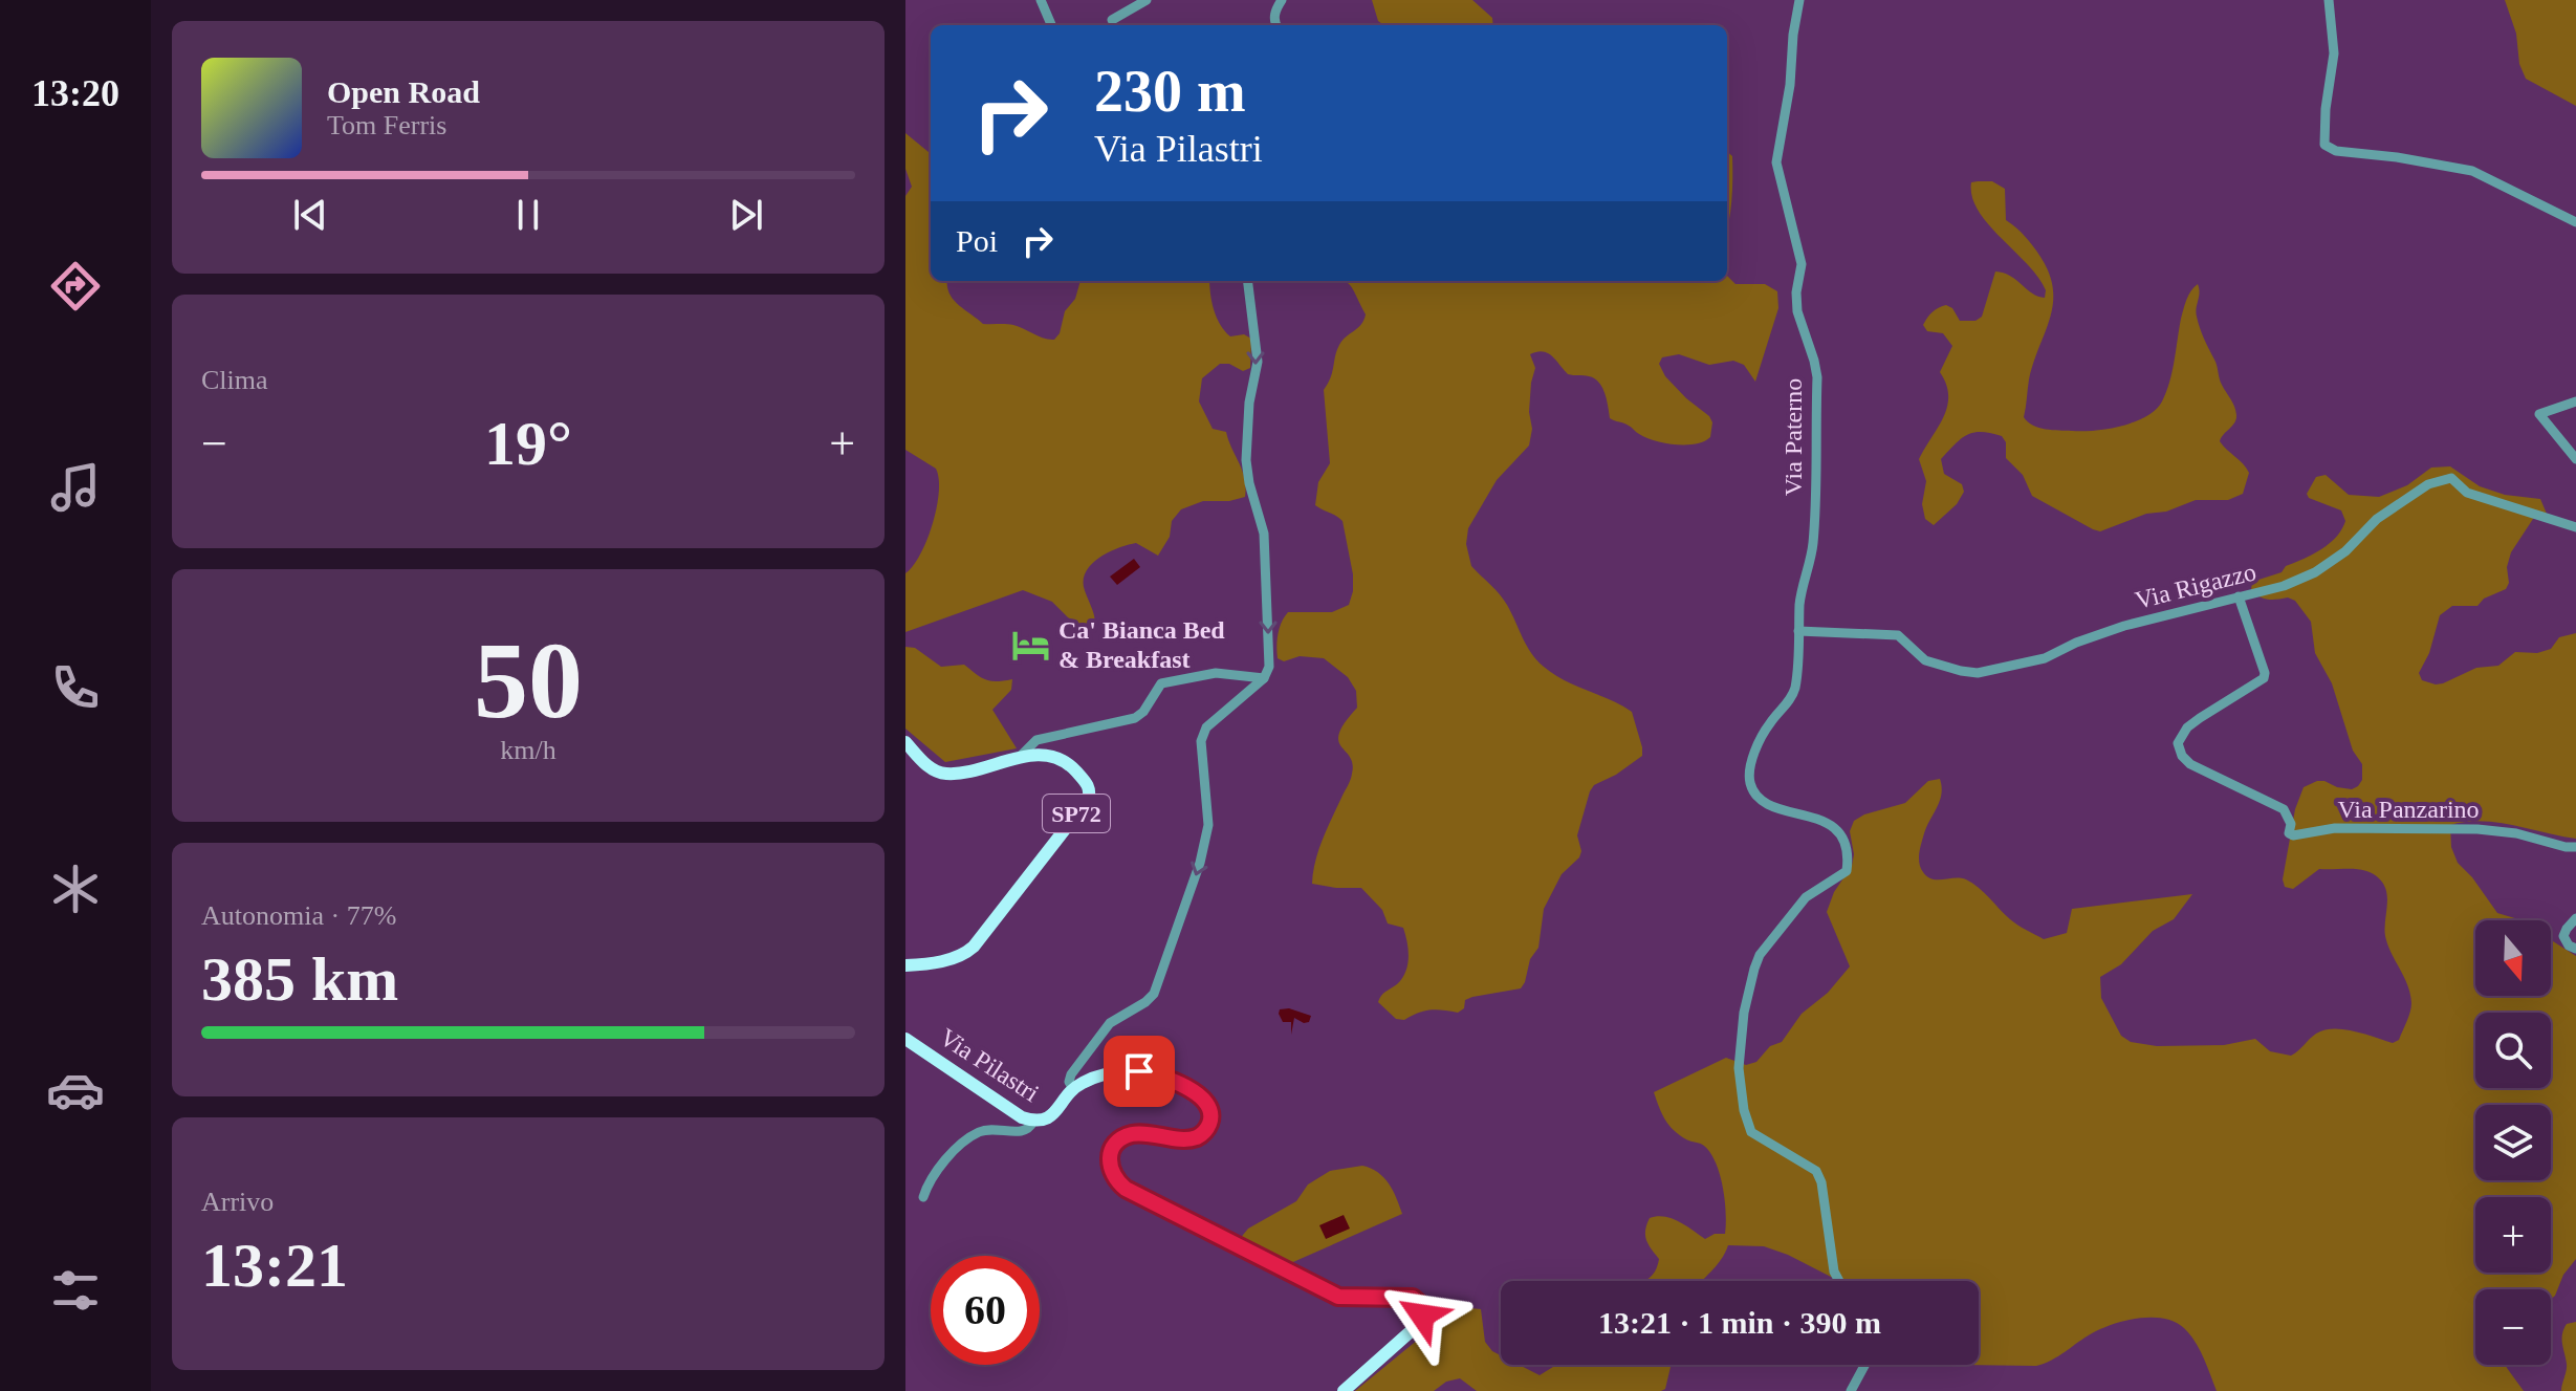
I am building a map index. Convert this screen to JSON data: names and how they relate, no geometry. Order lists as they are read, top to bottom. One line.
{"streets":{"main road":["SP72","Via Pilastri"],"street":["Via Paterno","Via Rigazzo","Via Panzarino"]},"crossings":[["Via Paterno","Via Rigazzo"],["Via Rigazzo","Via Panzarino"]],"places":{"hotel":["Ca' Bianca Bed & Breakfast"]},"north":"bottom","page":{"tabs":"13:20","turn":["230 m","Via Pilastri"],"song":["Open Road","Tom Ferris"],"then":"Poi","tile":["Clima",["50","km/h"],["Autonomia · 77%","385 km"],["Arrivo","13:21"]],"heat":["−","19°","+"],"map_buttons":["+","−"],"limit":"60","trip":"13:21 · 1 min · 390 m"}}
